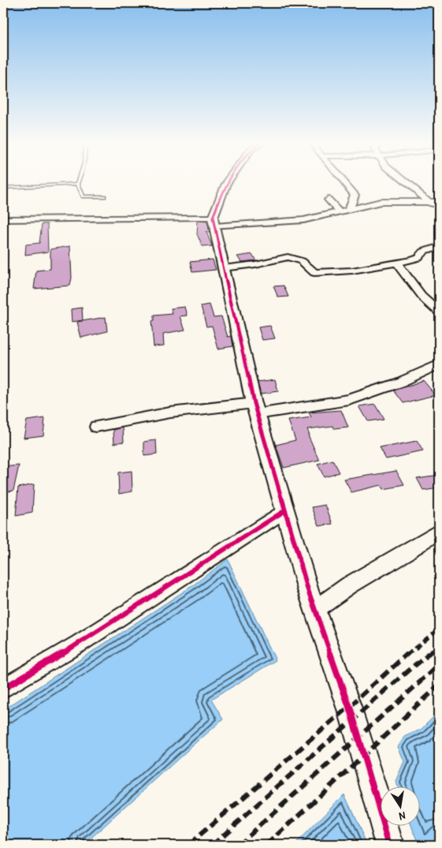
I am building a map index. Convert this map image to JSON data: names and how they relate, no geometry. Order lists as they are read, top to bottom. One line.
{"north":"bottom"}
